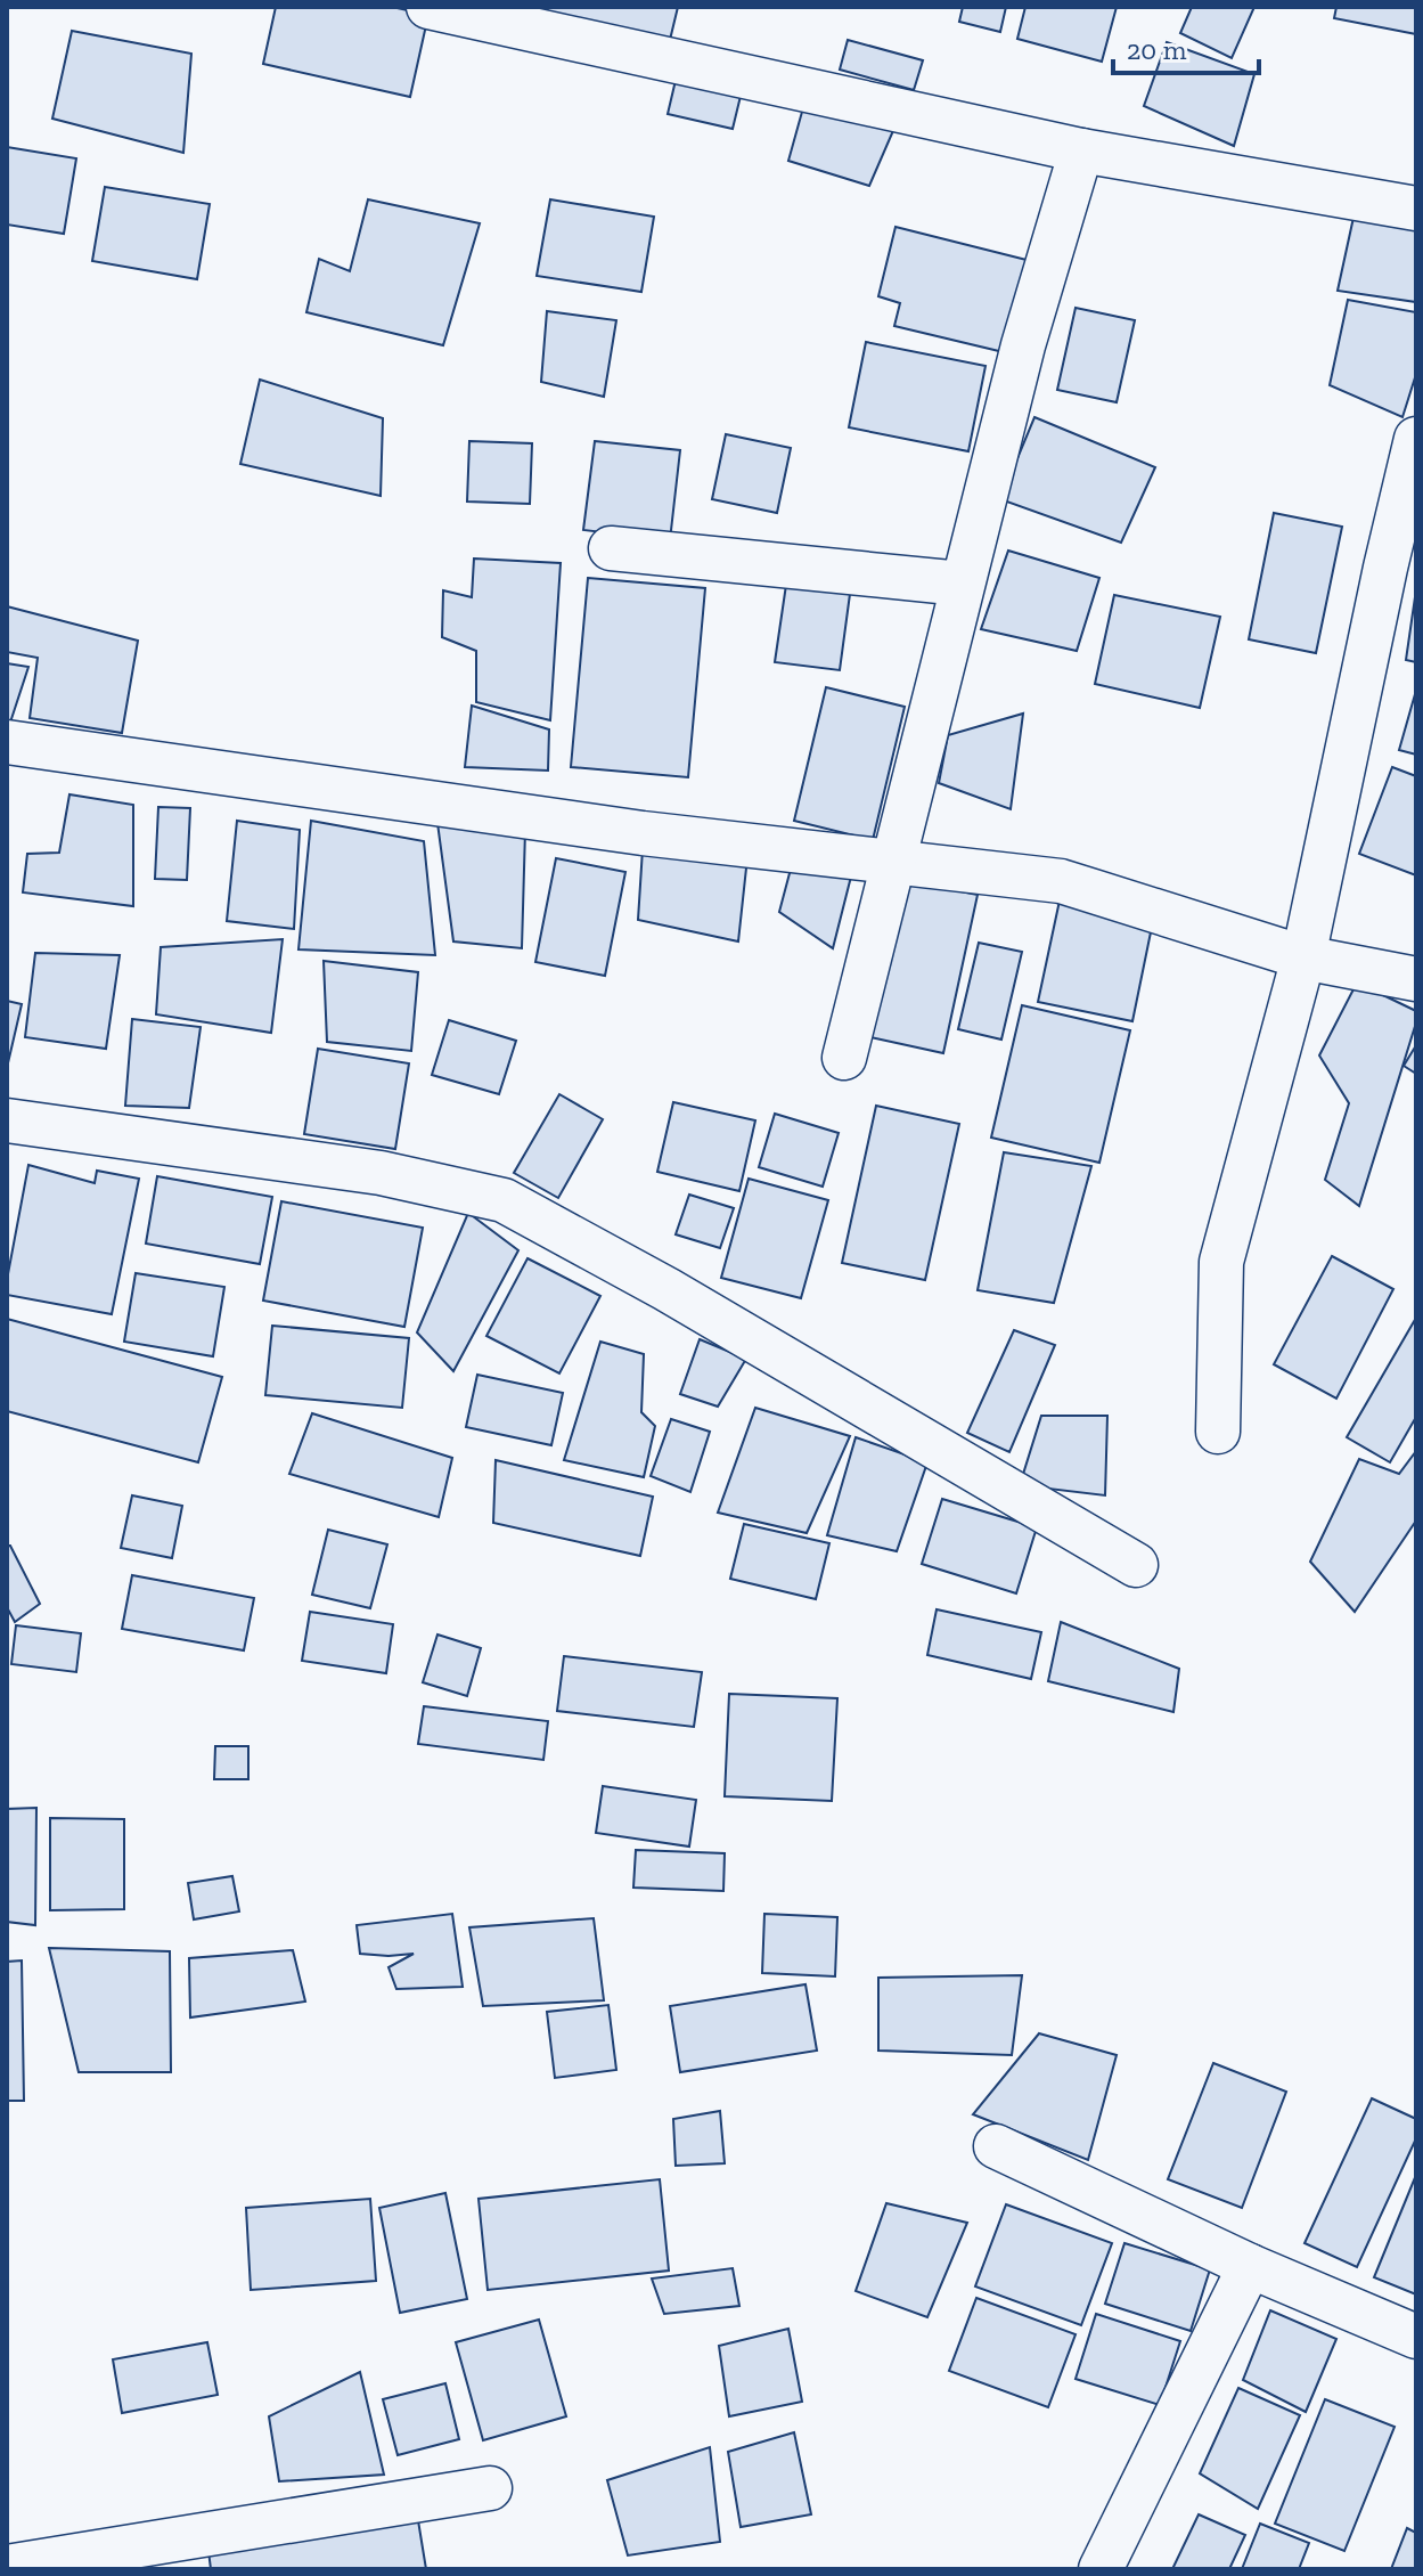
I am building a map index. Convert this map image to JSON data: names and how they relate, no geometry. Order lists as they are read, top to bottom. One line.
{"scale_bar":"20 m"}
